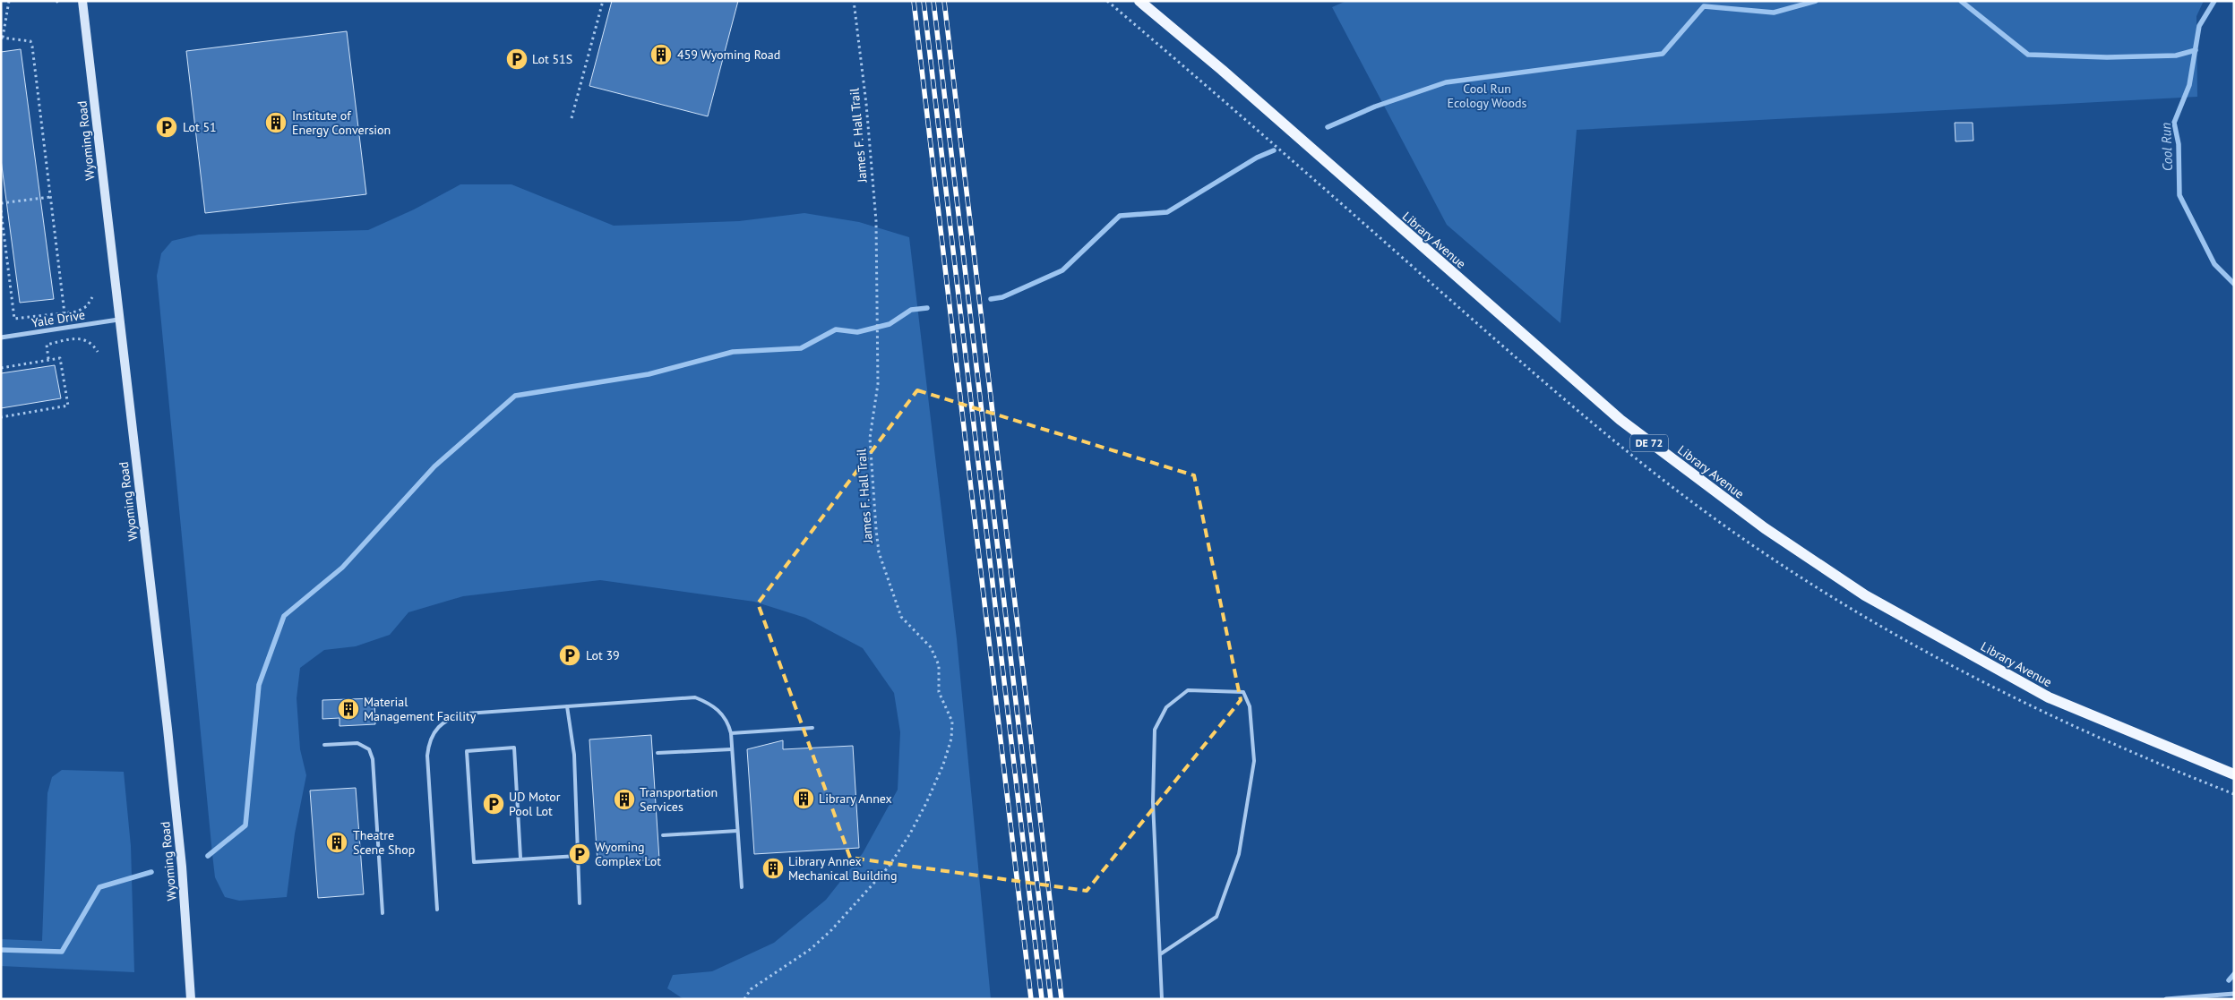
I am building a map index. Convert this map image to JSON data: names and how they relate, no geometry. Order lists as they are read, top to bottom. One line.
{"streets":{"main road":["Library Avenue","DE 72"],"street":["Wyoming Road","Yale Drive"],"path":["James F. Hall Trail"]},"crossings":[["Wyoming Road","Yale Drive"]],"water":["Cool Run"],"parks":["Cool Run Ecology Woods"],"places":{"building":["459 Wyoming Road","Institute of Energy Conversion","Material Management Facility","Library Annex","Transportation Services","Theatre Scene Shop","Library Annex Mechanical Building"],"parking":["Lot 51S","Lot 51","Lot 39","UD Motor Pool Lot","Wyoming Complex Lot"]}}
